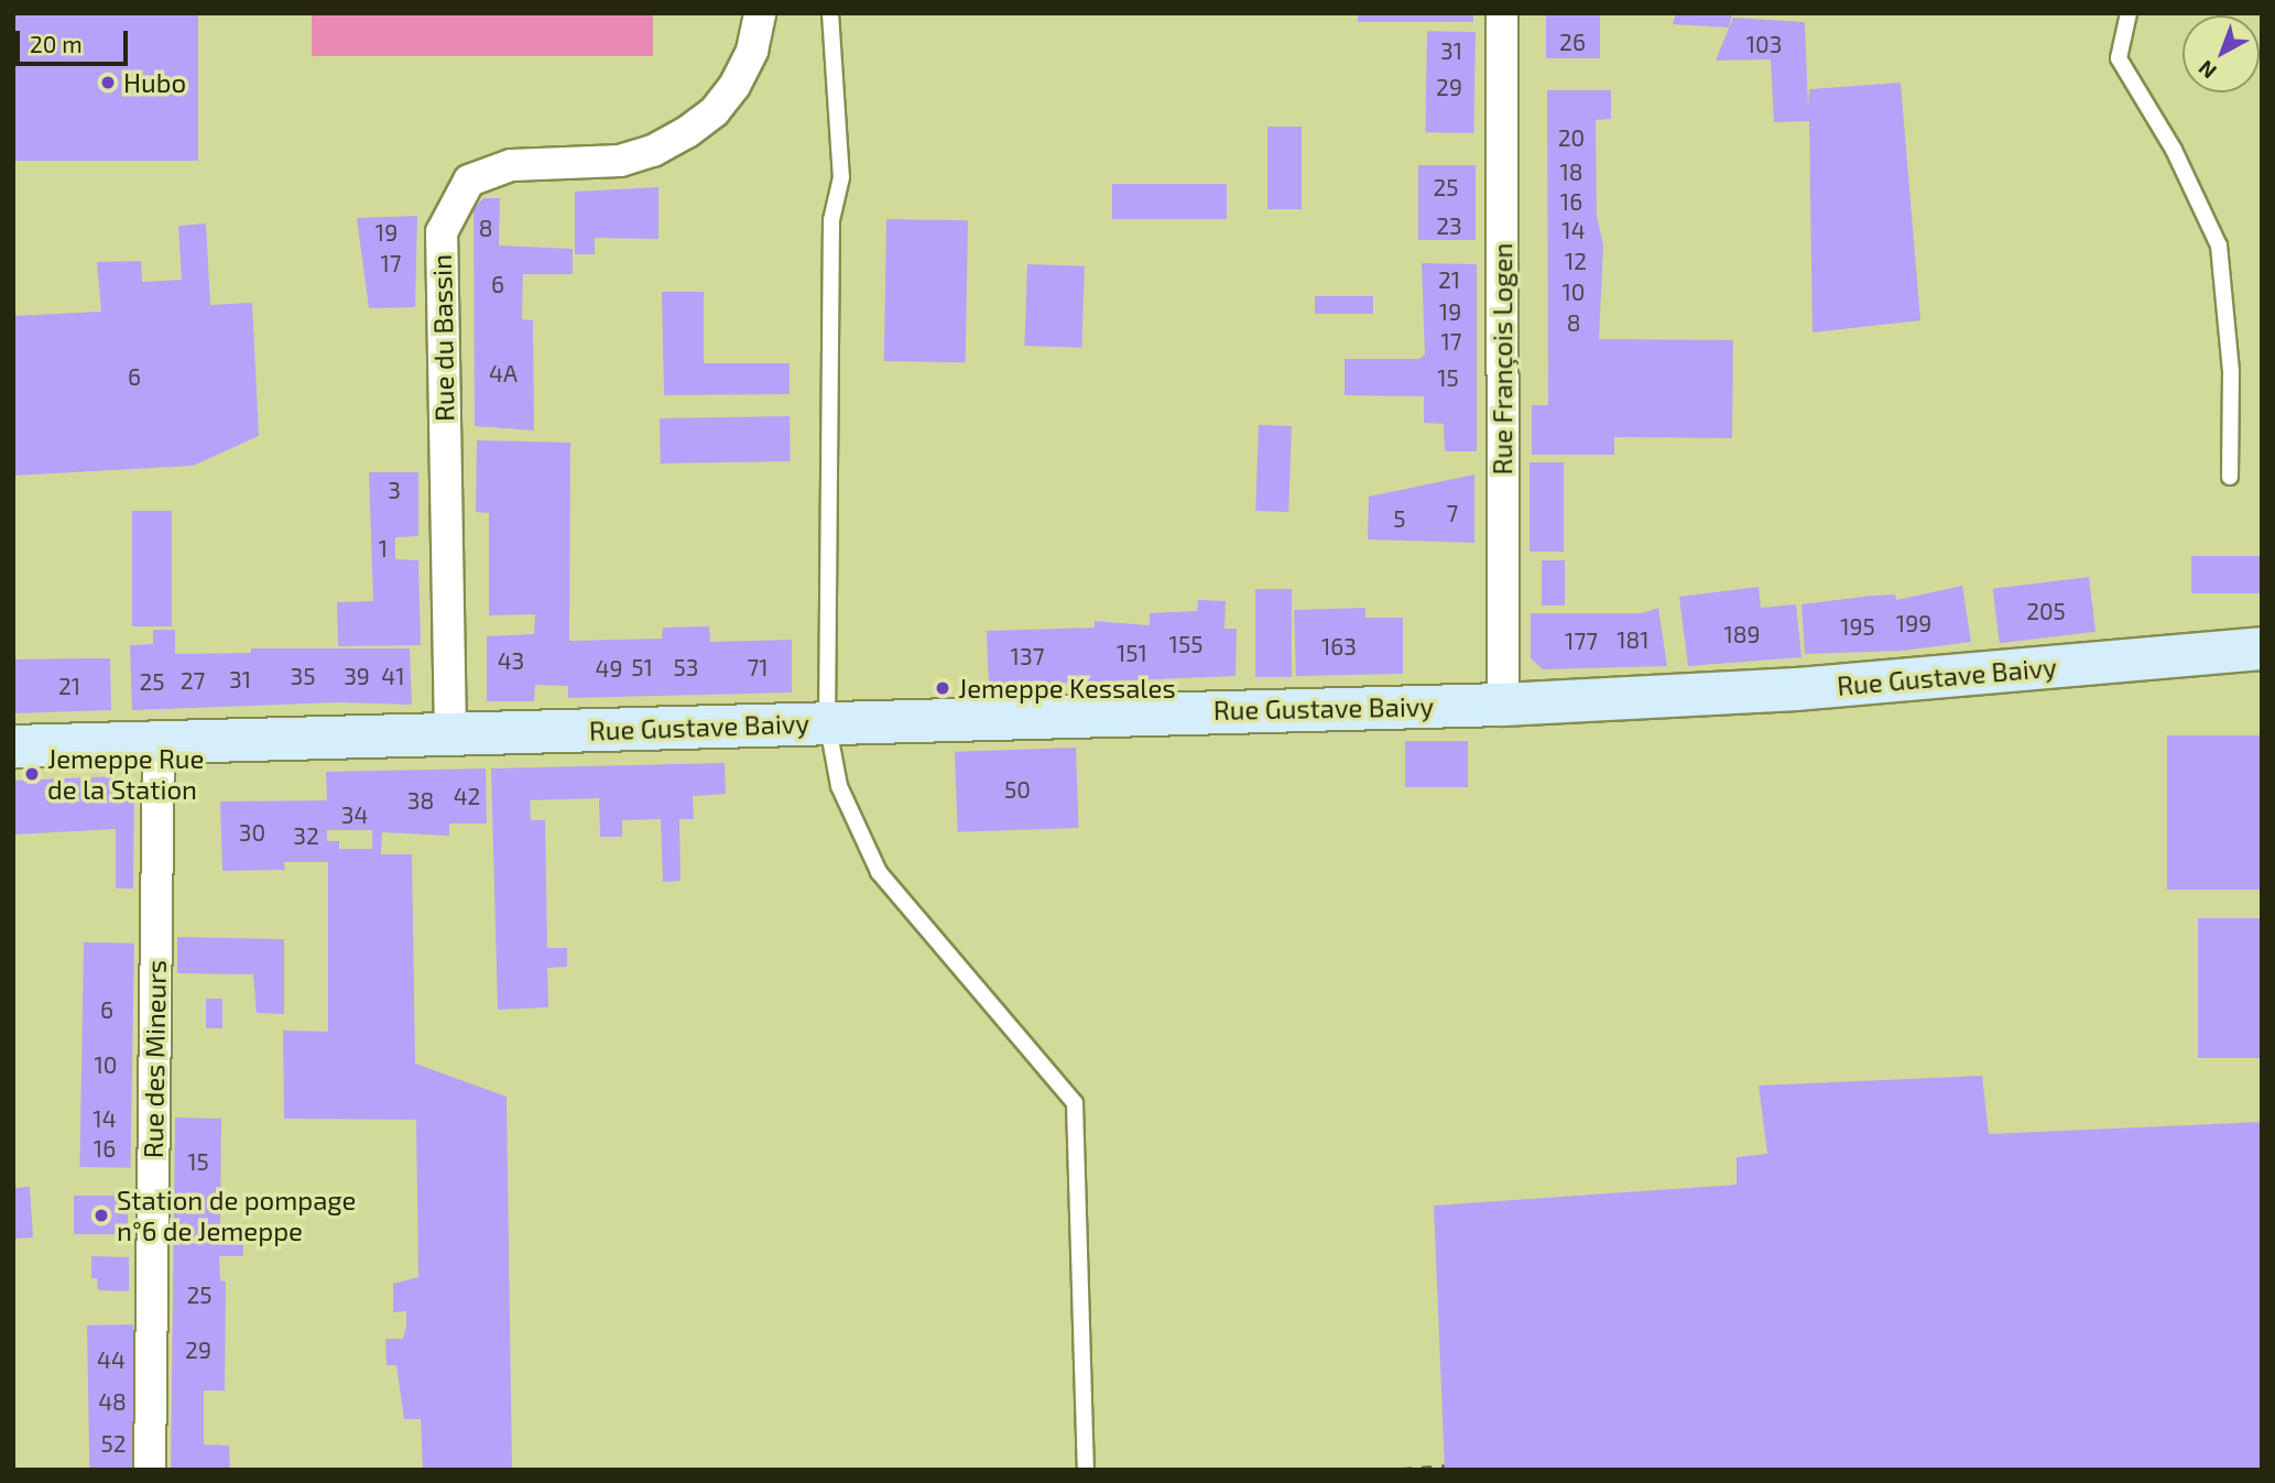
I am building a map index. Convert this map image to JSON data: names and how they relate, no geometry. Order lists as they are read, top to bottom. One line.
{"streets":{"street":["Rue du Bassin","Rue François Logen","Rue Gustave Baivy","Rue des Mineurs"]},"crossings":[["Rue du Bassin","Rue Gustave Baivy"],["Rue François Logen","Rue Gustave Baivy"],["Rue Gustave Baivy","Rue des Mineurs"]],"places":["Hubo","Jemeppe Kessales","Jemeppe Rue de la Station","Station de pompage n°6 de Jemeppe"],"house_numbers":["26","103","31","29","20","18","25","16","23","8","14","19","12","17","21","6","10","19","8","17","4A","6","15","3","7","5","1","205","199","195","189","181","177","155","163","151","137","43","51","53","71","49","35","39","41","31","27","25","21","50","42","38","34","30","32","6","10","14","16","15","25","29","44","48","52"],"scale_bar":"20 m","north":"bottom left"}
